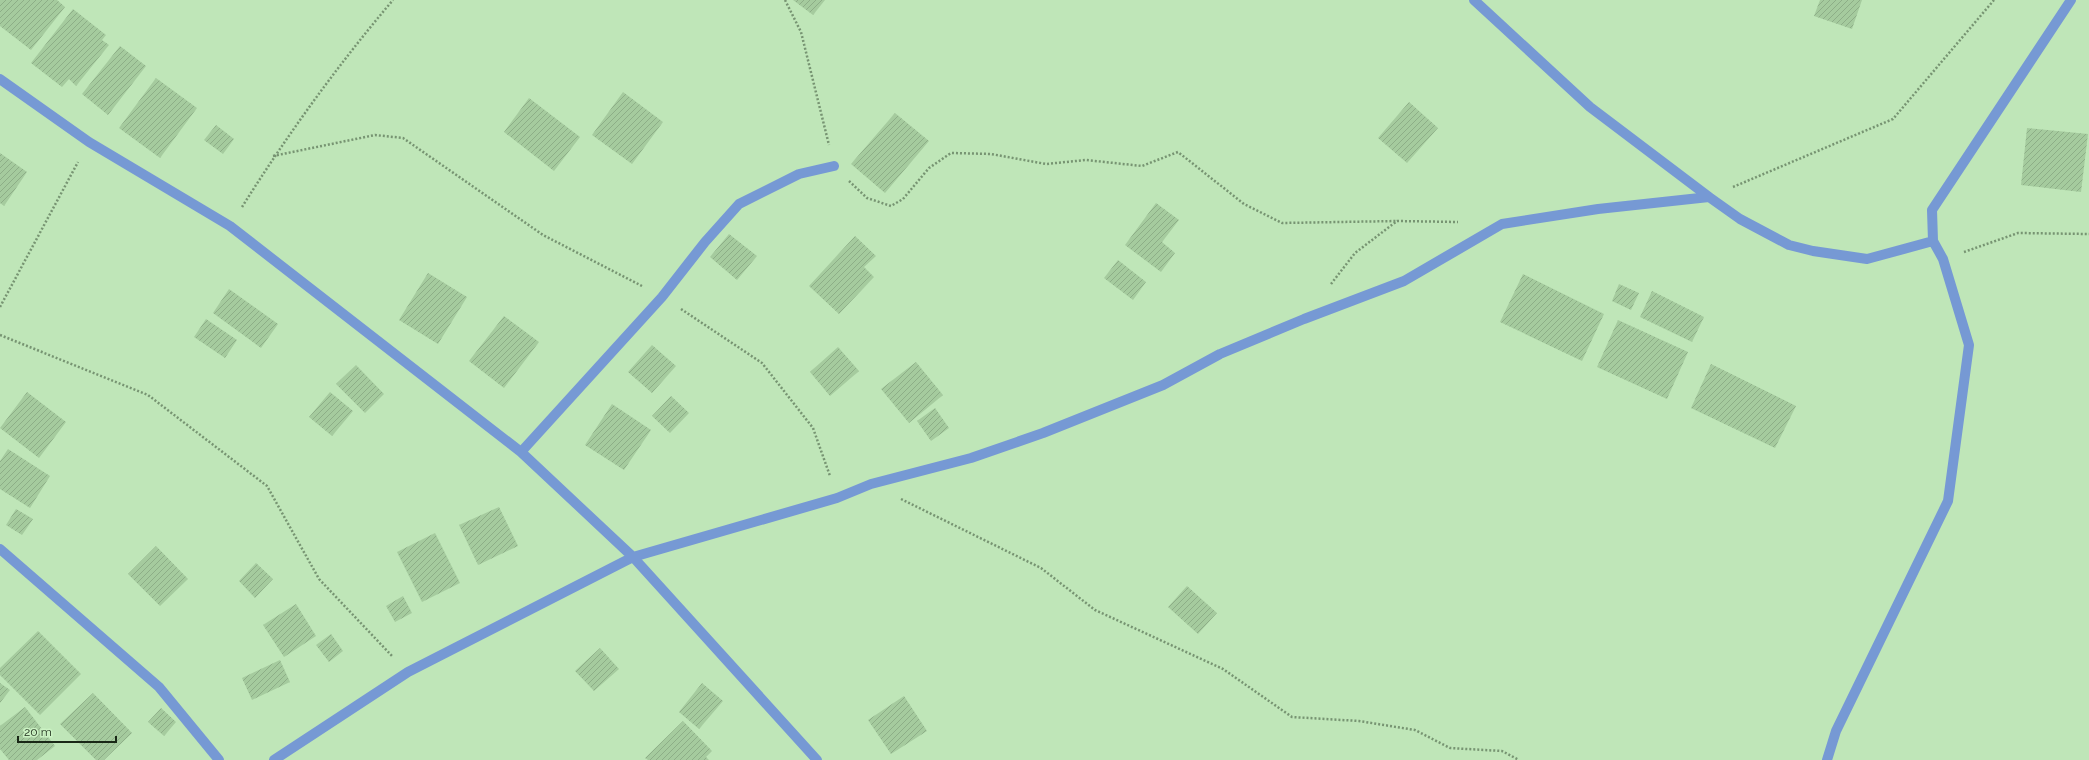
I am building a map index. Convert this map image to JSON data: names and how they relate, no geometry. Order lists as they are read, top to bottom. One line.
{"scale_bar":"20 m"}
